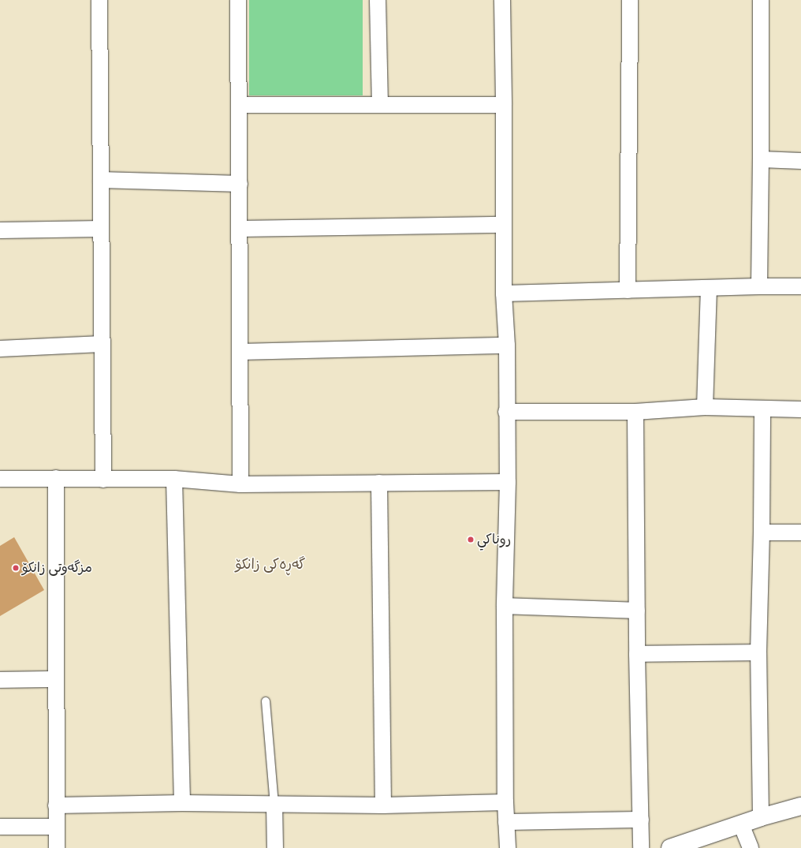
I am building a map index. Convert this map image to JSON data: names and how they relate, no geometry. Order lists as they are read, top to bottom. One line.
{"districts":["گەڕەکی زانکۆ"],"places":["روناكي","مزگەوتی زانکۆ"]}
